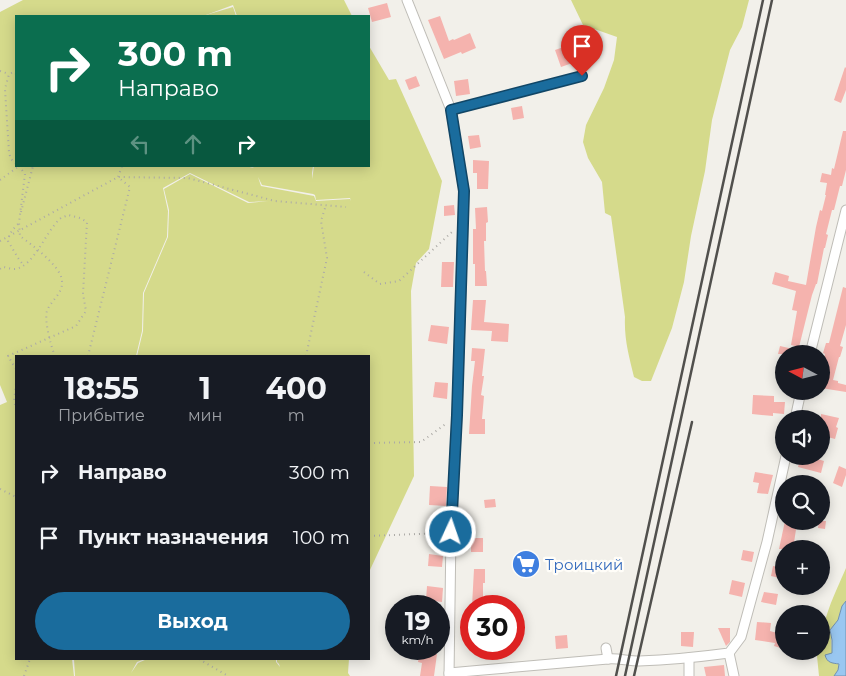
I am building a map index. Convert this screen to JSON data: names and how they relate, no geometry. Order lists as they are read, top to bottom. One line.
{"places":{"supermarket":["Троицкий"]},"north":"left","page":{"turn":["300 m","Направо"],"map_buttons":["+","−"],"eta":["18:55","Прибытие","1","мин","400","m"],"list":[{"name":"Направо","value":"300 m"},{"name":"Пункт назначения","value":"100 m"}],"buttons":"Выход","speed":"19 km/h","limit":"30"}}
